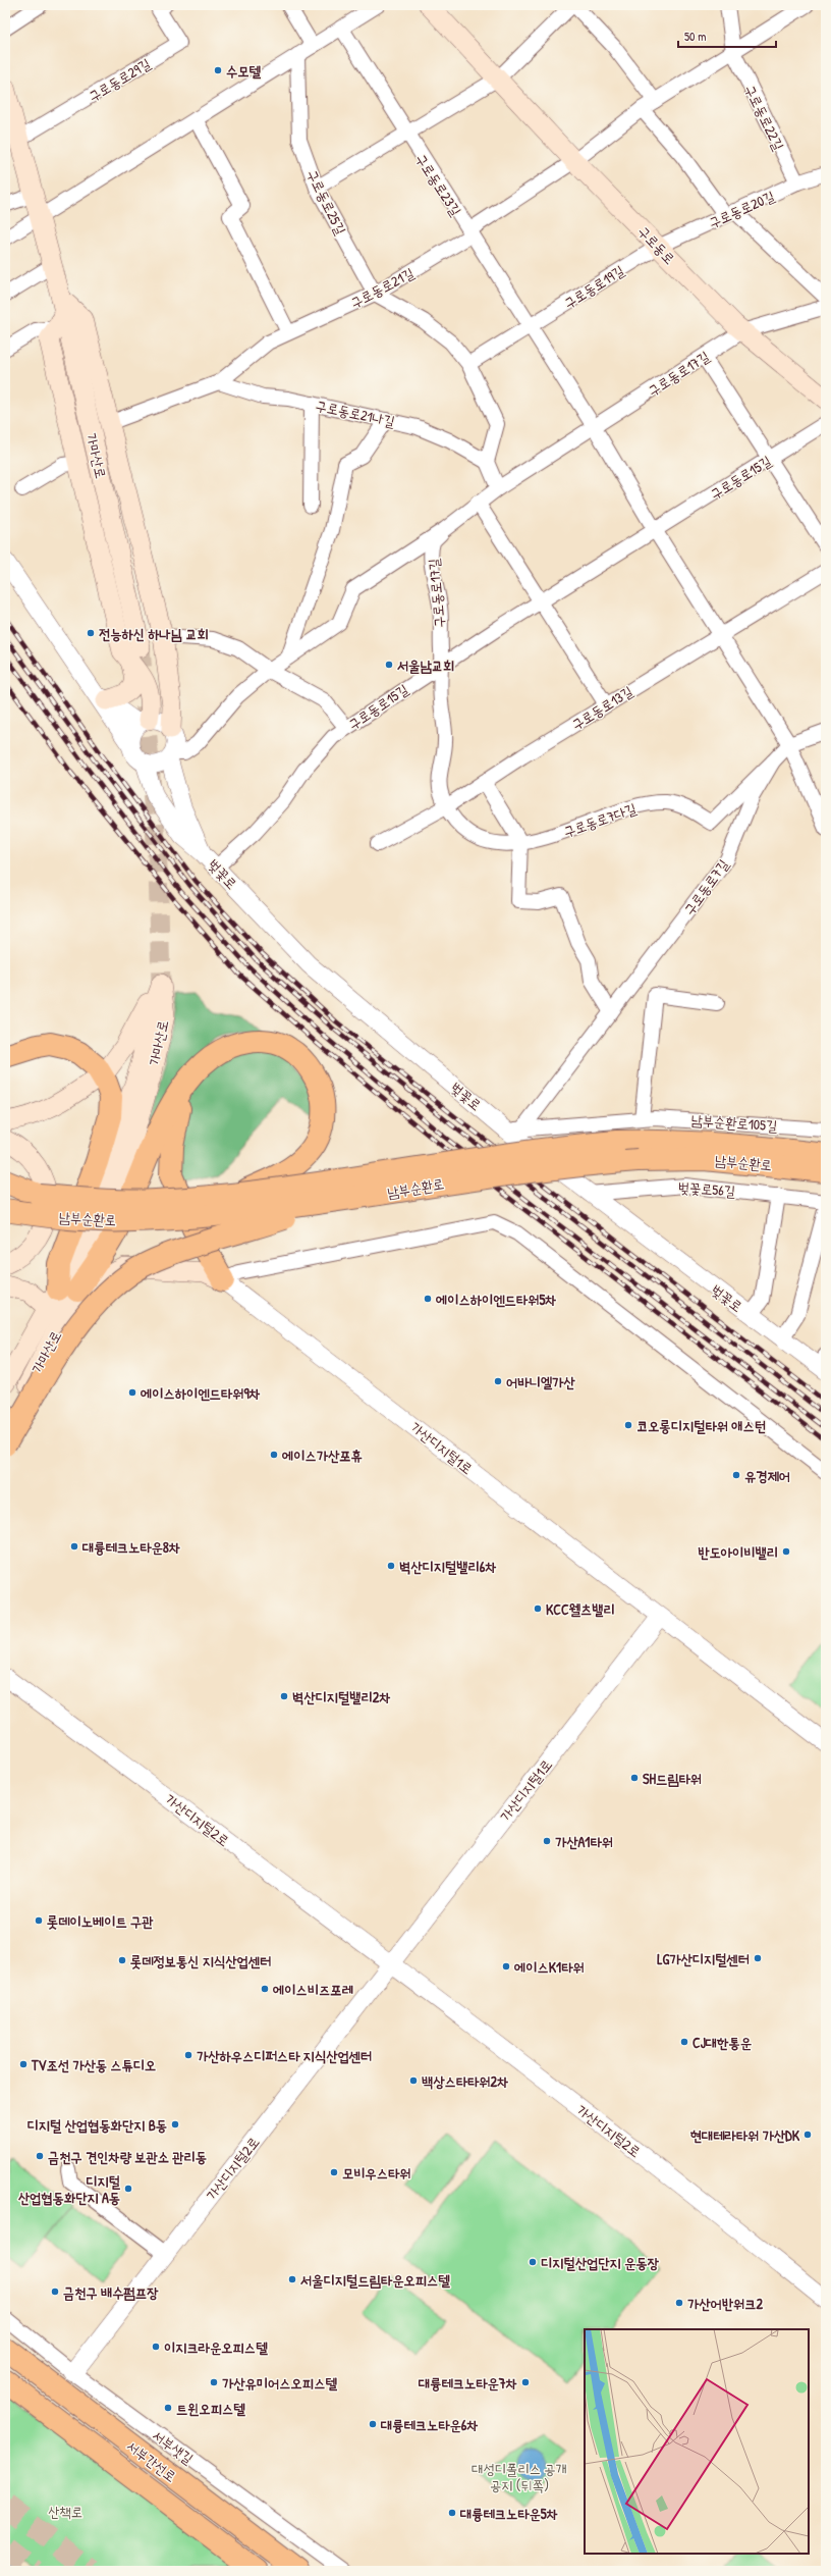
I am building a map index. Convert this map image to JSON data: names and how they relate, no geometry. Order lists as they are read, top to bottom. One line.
{"streets":{"main road":["구로동로","가마산로","남부순환로","서부간선로"],"street":["구로동로29길","구로동로22길","구로동로23길","구로동로25길","구로동로20길","구로동로19길","구로동로21길","구로동로17길","구로동로21나길","구로동로15길","구로동로13길","구로동로7다길","벚꽃로","구로동로7길","남부순환로105길","벚꽃로56길","가산디지털1로","가산디지털2로","서부샛길"]},"crossings":[["구로동로29길","가마산로"],["구로동로22길","구로동로20길"],["구로동로23길","구로동로21길"],["구로동로25길","구로동로21길"],["구로동로20길","구로동로"],["구로동로20길","구로동로19길"],["구로동로","구로동로19길"],["구로동로","구로동로21길"],["구로동로","구로동로17길"],["구로동로21길","구로동로21나길"],["구로동로17길","구로동로15길"],["구로동로17길","구로동로13길"],["구로동로17길","구로동로7다길"],["구로동로17길","벚꽃로"],["구로동로15길","벚꽃로"],["구로동로13길","구로동로7다길"],["구로동로7다길","구로동로7길"],["벚꽃로","구로동로7길"],["벚꽃로","남부순환로105길"],["벚꽃로","벚꽃로56길"],["구로동로7길","남부순환로105길"],["가산디지털1로","가산디지털2로"],["가산디지털2로","서부샛길"]],"parks":["대성디폴리스 공개 공지 (뒤쪽)","산책로"],"places":["수모텔","전능하신 하나님 교회","서울남교회","에이스하이엔드타워5차","어바니엘가산","에이스하이엔드타워9차","코오롱디지털타워 애스턴","에이스가산포휴","유경제어","대륭테크노타운8차","반도아이비밸리","벽산디지털밸리6차","KCC웰츠밸리","벽산디지털밸리2차","SH드림타워","가산A1타워","롯데이노베이트 구관","LG가산디지털센터","롯데정보통신 지식산업센터","에이스K1타워","에이스비즈포레","CJ대한통운","가산하우스디퍼스타 지식산업센터","TV조선 가산동 스튜디오","백상스타타워2차","디지털 산업협동화단지 B동","현대테라타워 가산DK","금천구 견인차량 보관소 관리동","모비우스타워","디지털 산업협동화단지 A동","디지털산업단지 운동장","서울디지털드림타운오피스텔","금천구 배수펌프장","가산어반워크2","이지크라운오피스텔","가산유미어스오피스텔","대륭테크노타운7차","트윈오피스텔","대륭테크노타운6차","대륭테크노타운5차"],"scale_bar":"50 m"}
